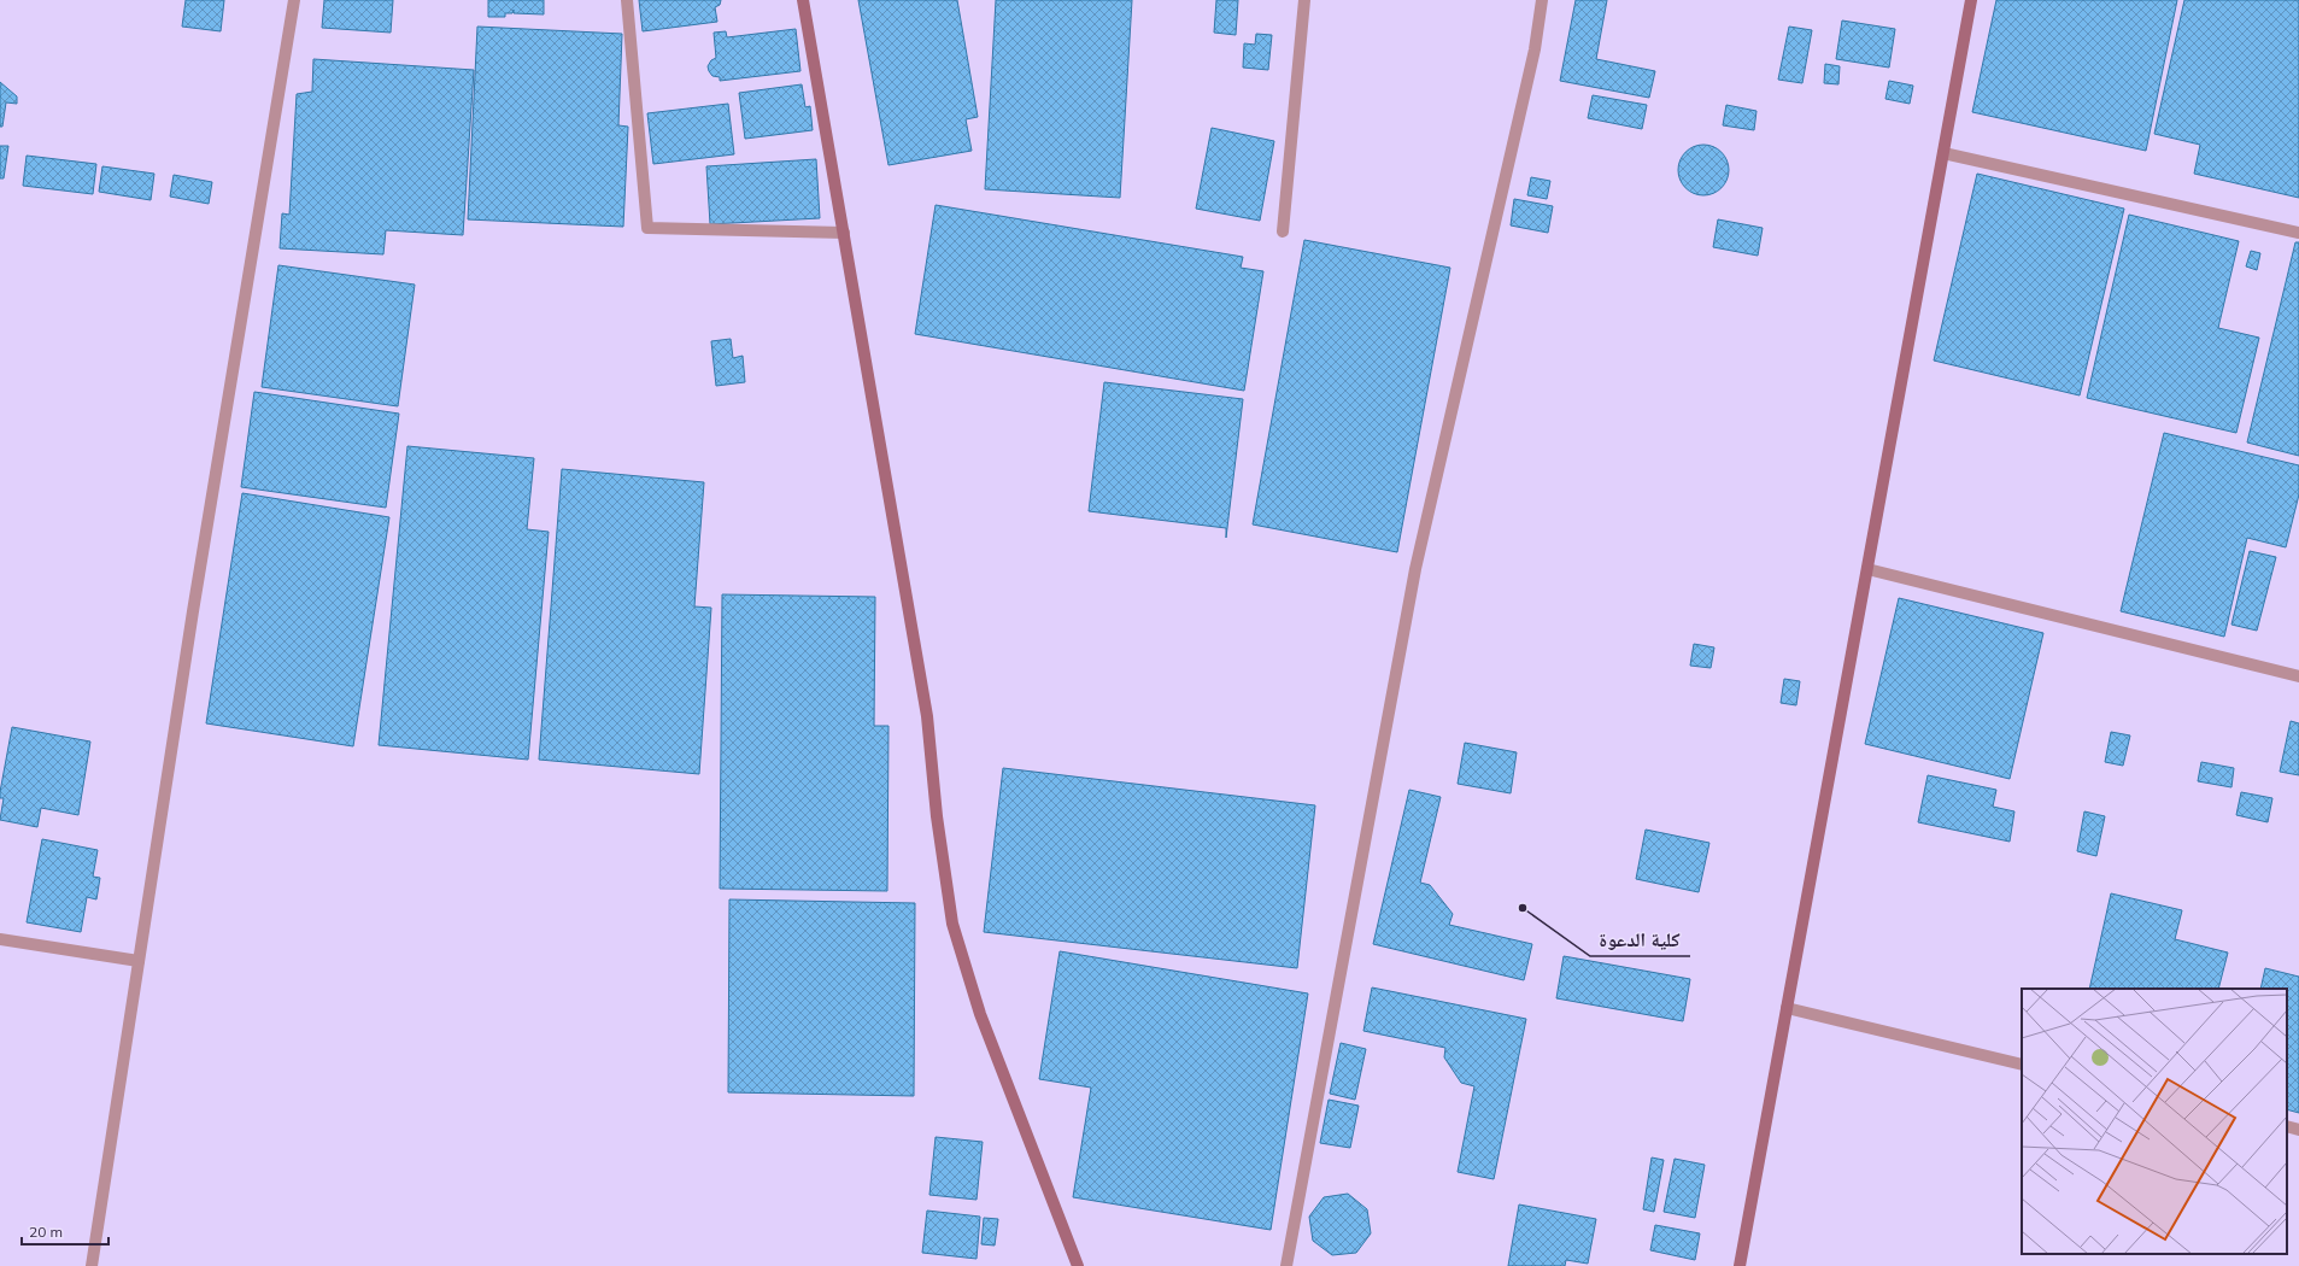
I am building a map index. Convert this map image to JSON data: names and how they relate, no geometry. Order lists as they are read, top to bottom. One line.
{"places":["كلية الدعوة"],"scale_bar":"20 m"}
